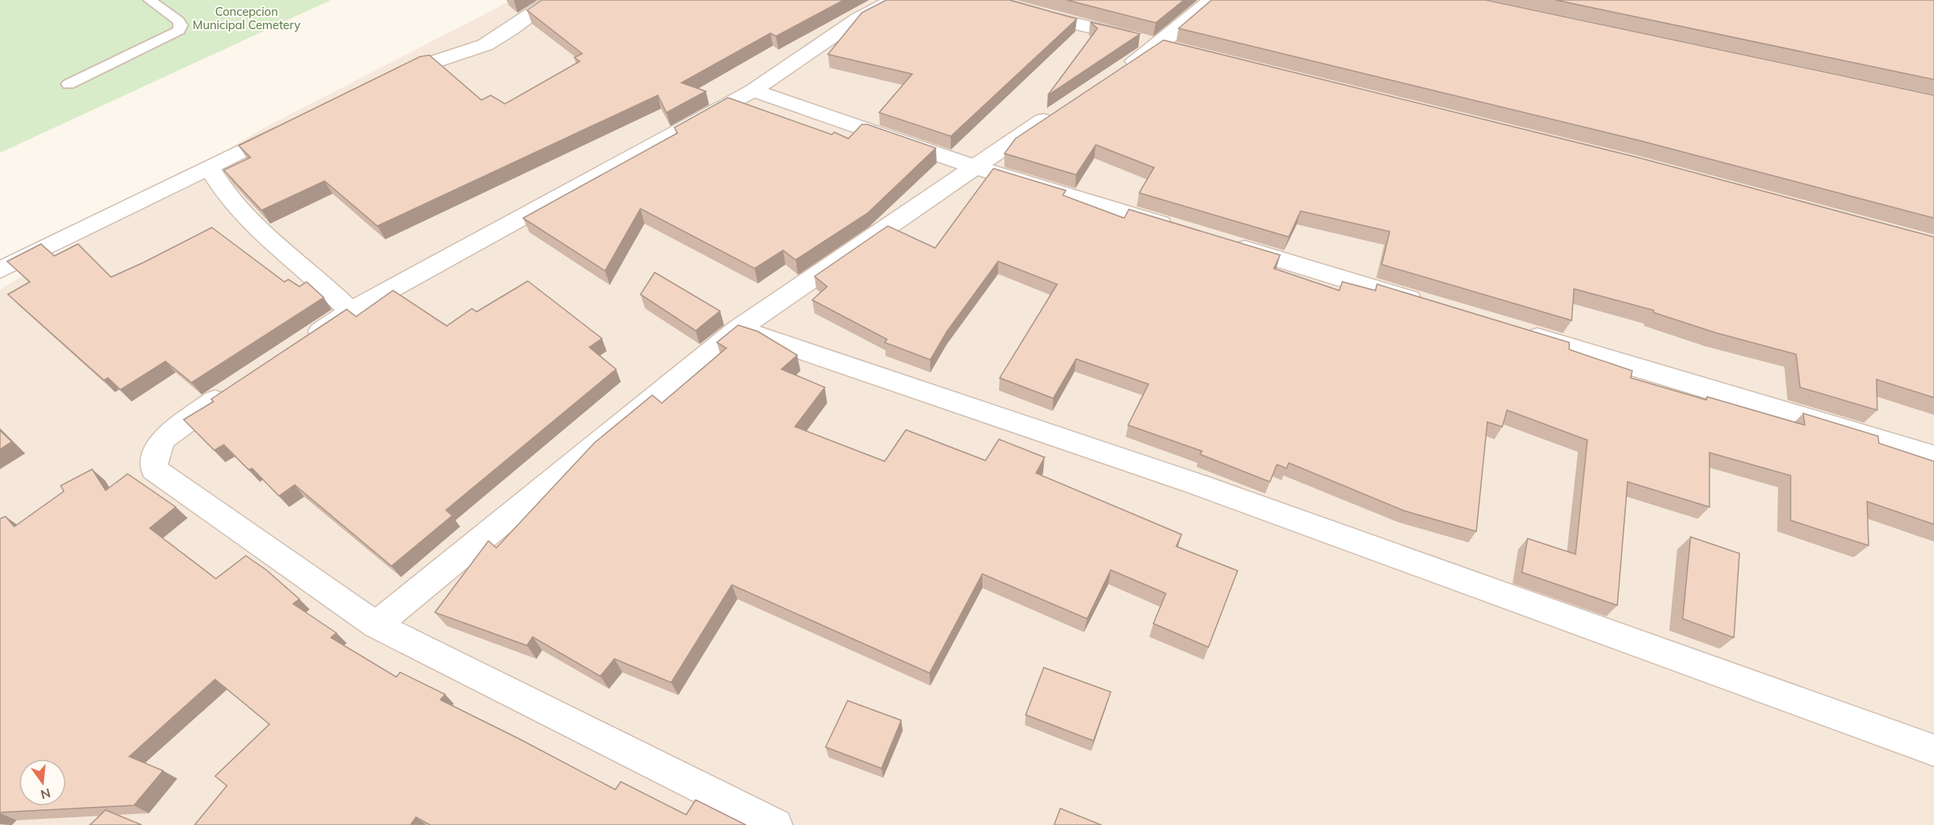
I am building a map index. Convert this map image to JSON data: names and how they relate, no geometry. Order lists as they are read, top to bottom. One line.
{"parks":["Concepcion Municipal Cemetery"],"north":"bottom"}
